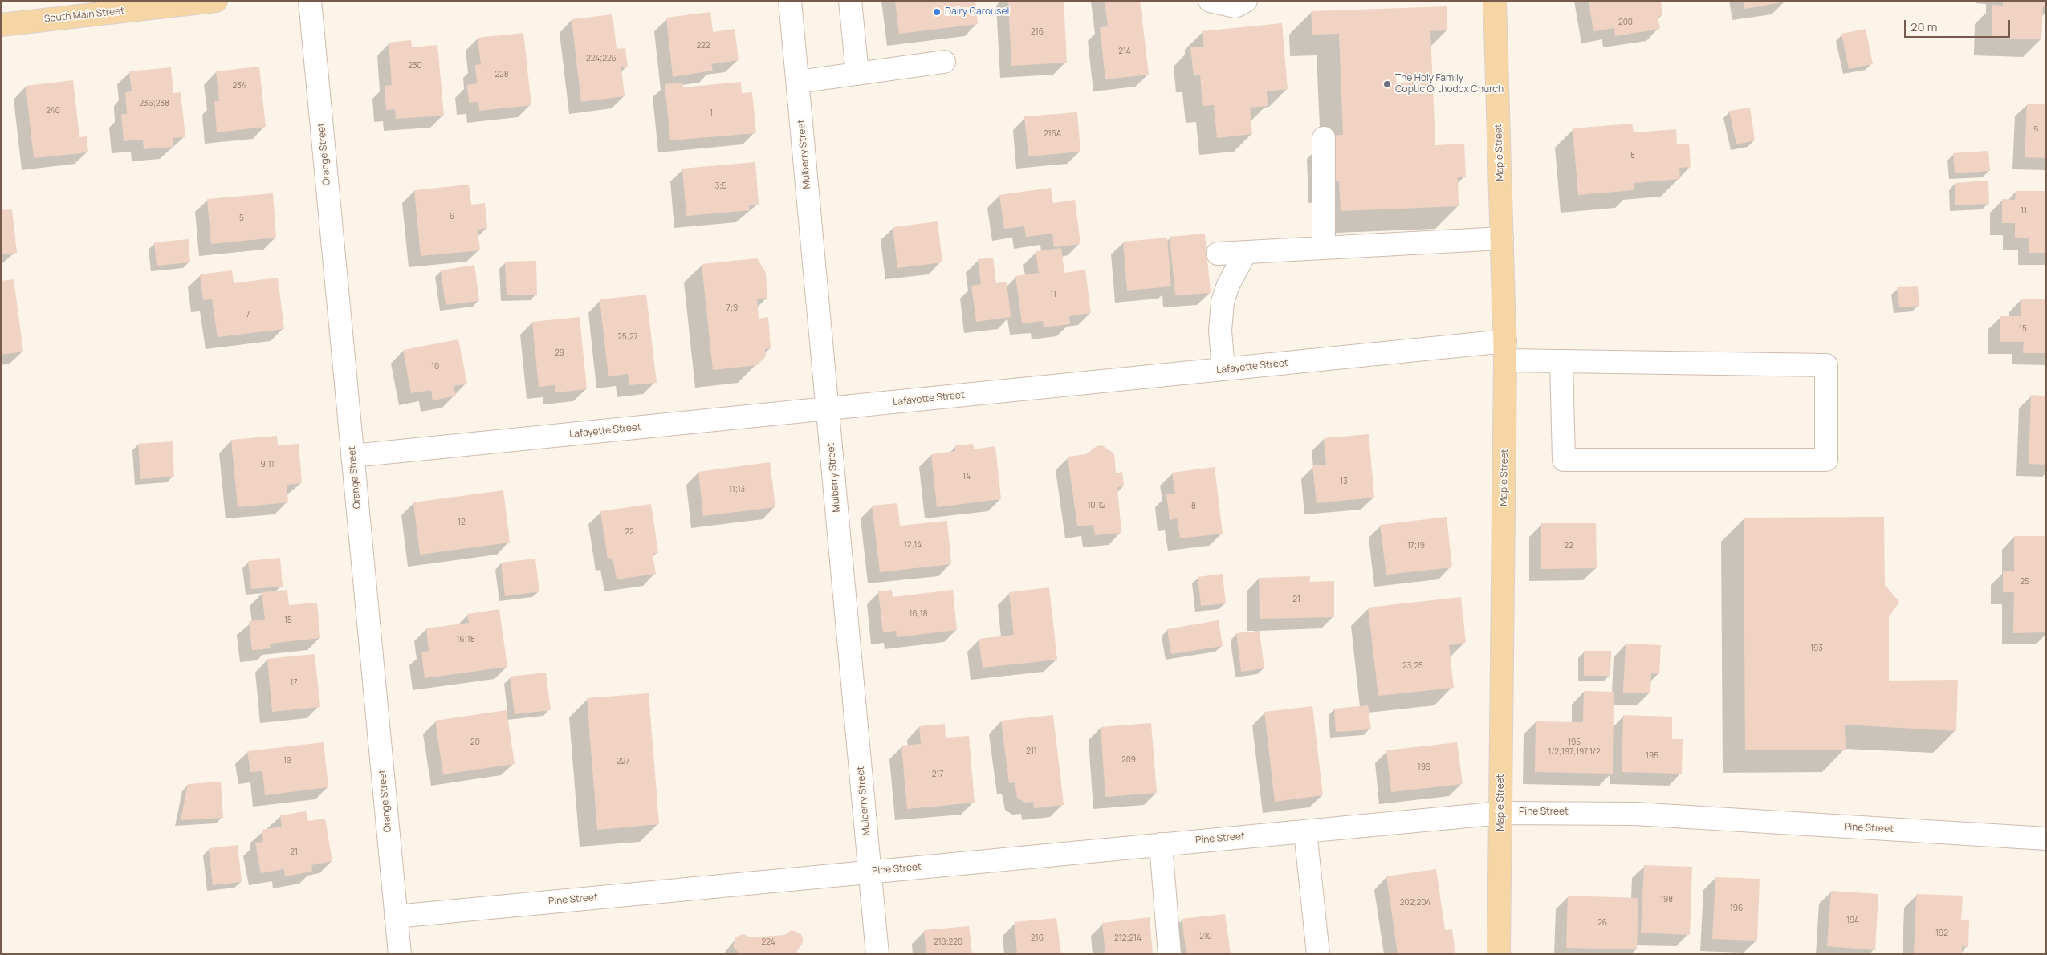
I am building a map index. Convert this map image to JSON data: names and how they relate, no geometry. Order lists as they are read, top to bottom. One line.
{"streets":{"main road":["South Main Street","Maple Street"],"street":["Orange Street","Mulberry Street","Lafayette Street","Pine Street"]},"crossings":[["Maple Street","Lafayette Street"],["Maple Street","Pine Street"],["Orange Street","Lafayette Street"],["Orange Street","Pine Street"],["Mulberry Street","Lafayette Street"],["Mulberry Street","Pine Street"]],"places":["Dairy Carousel","The Holy Family Coptic Orthodox Church"],"house_numbers":["200","216","222","214","224;226","230","228","234","236;238","240","1","9","216A","8","3;5","11","6","5","11","7;9","7","15","25;27","29","10","9;11","14","13","11;13","10;12","8","12","22","12;14","17;19","22","25","21","16;18","15","16;18","193","23;25","17","20","195 1/2;197;197 1/2","211","195","209","19","227","199","217","21","198","202;204","196","194","26","192","210","216","212;214","224","218;220"],"scale_bar":"20 m"}
